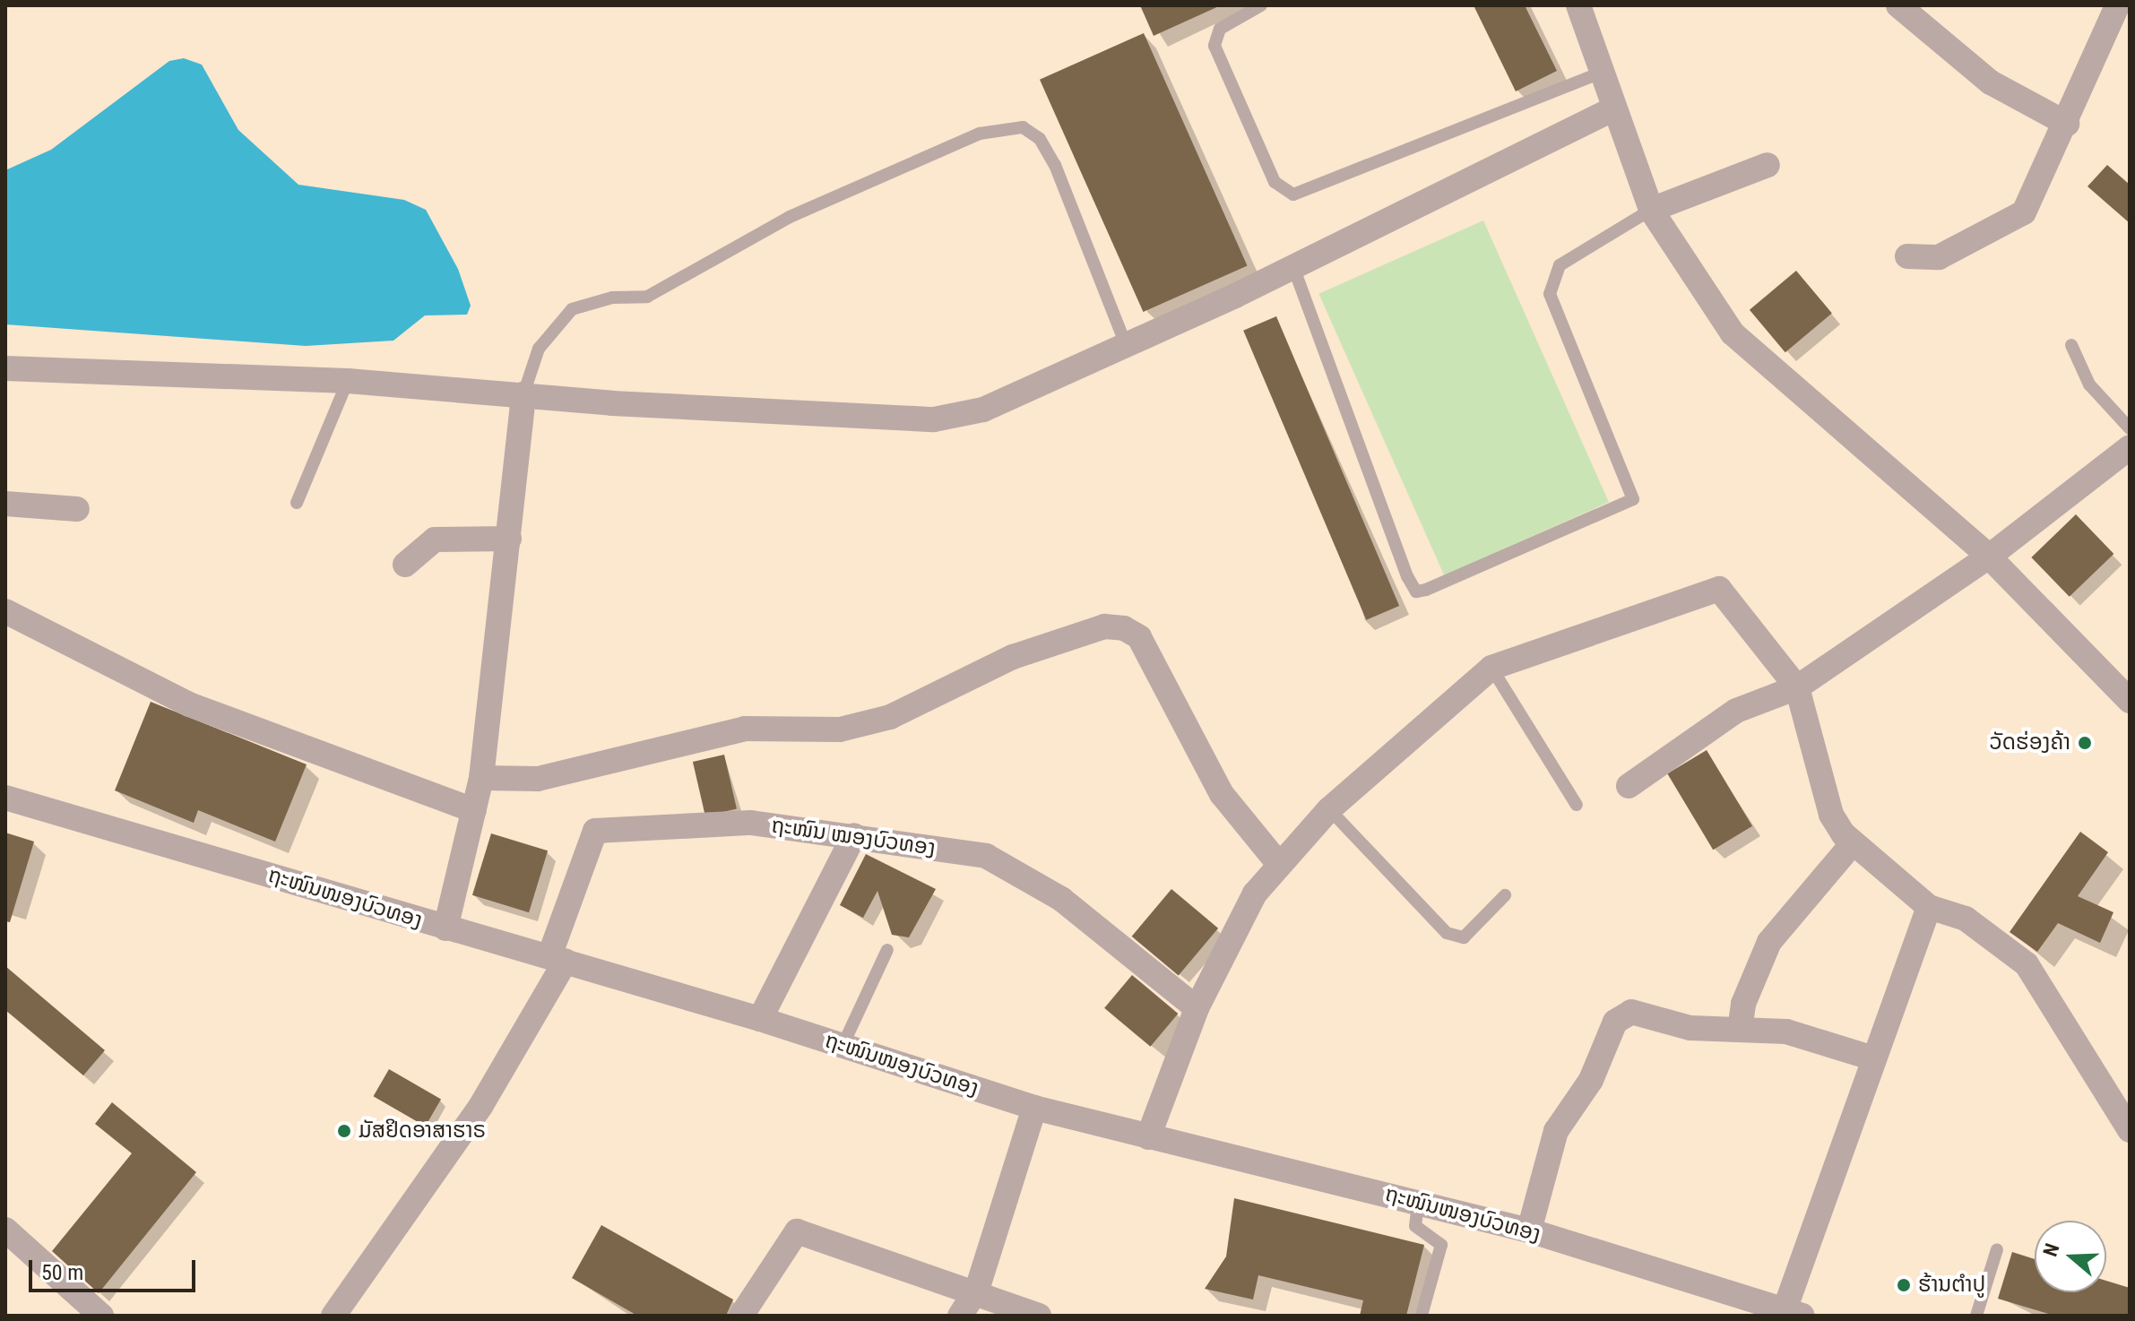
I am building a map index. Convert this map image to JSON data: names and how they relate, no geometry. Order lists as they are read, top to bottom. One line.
{"streets":{"street":["ຖະໜົນ ໝອງບົວທອງ","ຖະໜົນໜອງບົວທອງ"]},"crossings":[["ຖະໜົນ ໝອງບົວທອງ","ຖະໜົນໜອງບົວທອງ"]],"places":["ວັດຮ່ອງຄ້າ","ມັສຢິດອາສາຮາຣ","ຮ້ານຕຳປູ"],"scale_bar":"50 m","north":"left"}
